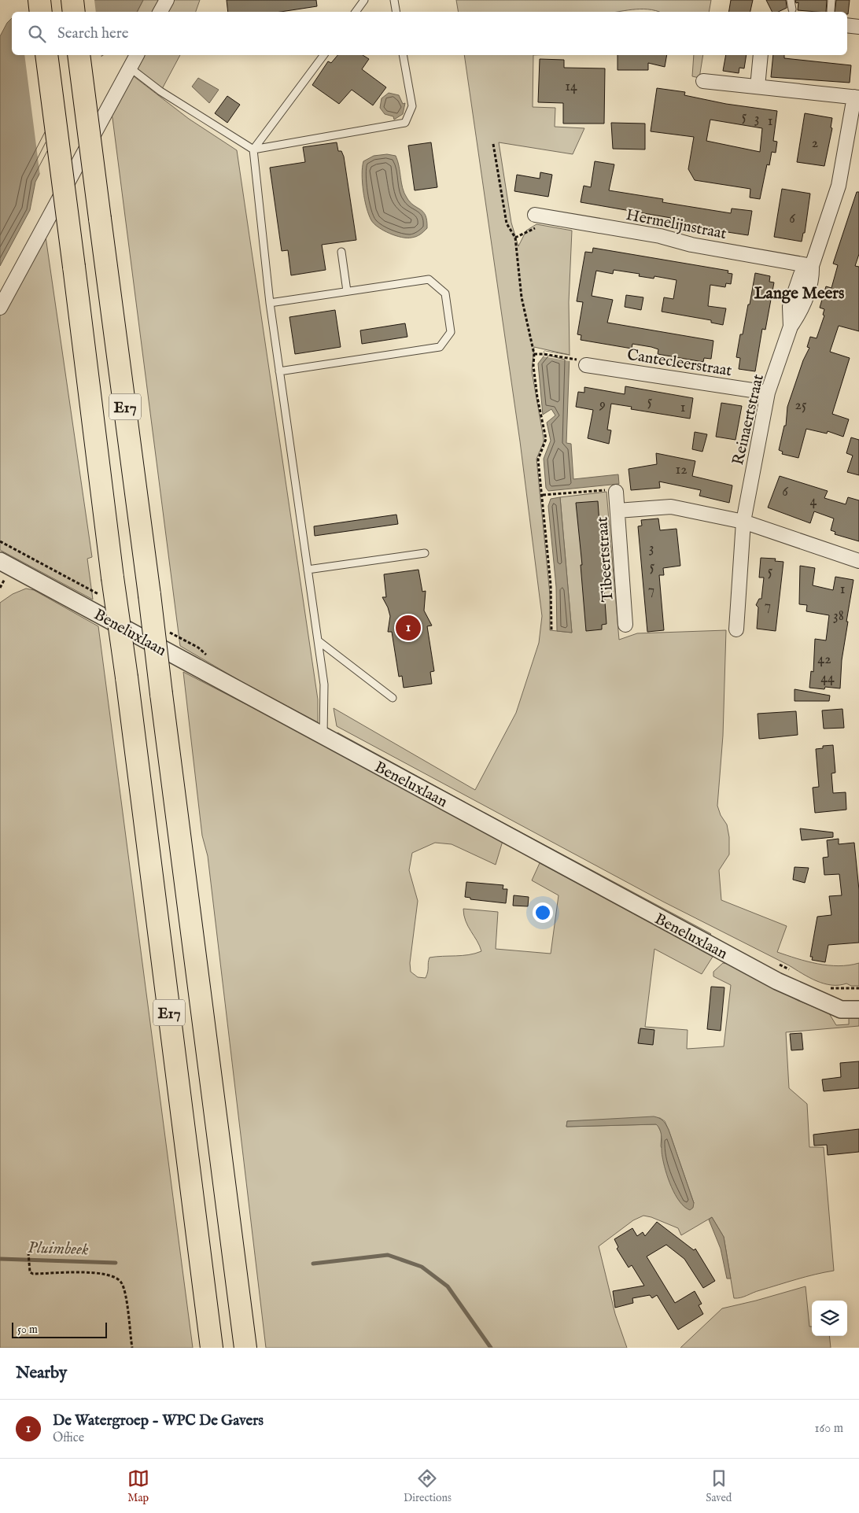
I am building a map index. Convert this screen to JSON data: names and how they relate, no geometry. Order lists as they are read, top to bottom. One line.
{"streets":{"highway":["E17"],"street":["Hermelijnstraat","Cantecleerstraat","Reinaertstraat","Tibeertstraat","Beneluxlaan"]},"crossings":[["Hermelijnstraat","Reinaertstraat"],["Cantecleerstraat","Reinaertstraat"]],"districts":["Lange Meers"],"water":["Pluimbeek"],"house_numbers":["14","5","3","1","2","6","5","9","25","1","12","6","4","3","5","5","1","7","7","38","42","44"],"scale_bar":"50 m","page":{"search":"Search here","pins":"1","scale":"50 m","heading":"Nearby","list":[{"mark":"1","name":"De Watergroep - WPC De Gavers","note":"Office","value":"160 m"}],"nav":["Map","Directions","Saved"]}}
